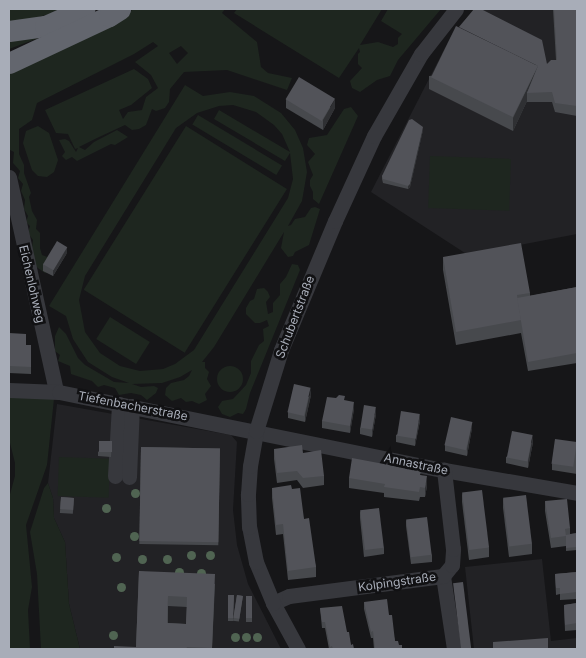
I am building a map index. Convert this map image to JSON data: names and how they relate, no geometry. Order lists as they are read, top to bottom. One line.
{"streets":{"street":["Eichenlohweg","Schubertstraße","Tiefenbacherstraße","Annastraße","Kolpingstraße"]},"crossings":[["Eichenlohweg","Tiefenbacherstraße"],["Schubertstraße","Tiefenbacherstraße"],["Schubertstraße","Annastraße"],["Schubertstraße","Kolpingstraße"],["Tiefenbacherstraße","Annastraße"],["Annastraße","Kolpingstraße"]]}
